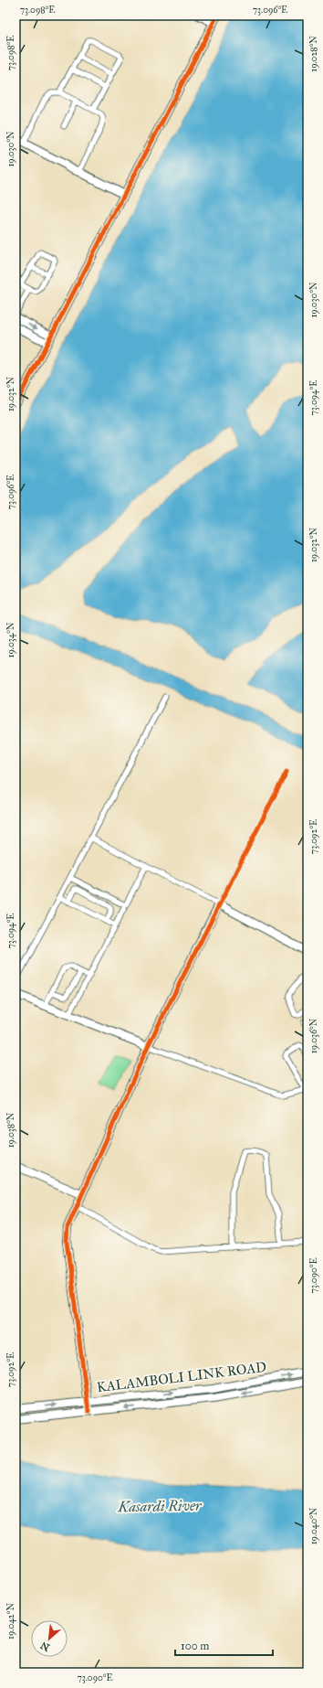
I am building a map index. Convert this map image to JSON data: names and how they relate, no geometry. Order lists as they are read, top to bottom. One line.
{"streets":{"street":["KALAMBOLI LINK ROAD"]},"water":["Kasardi River"],"scale_bar":"100 m","north":"bottom left","coordinates":["73.098°E","73.096°E","19.028°N","19.030°N","19.032°N","73.094°E","19.034°N","73.092°E","19.036°N","19.038°N","73.090°E","19.040°N","19.042°N"]}
